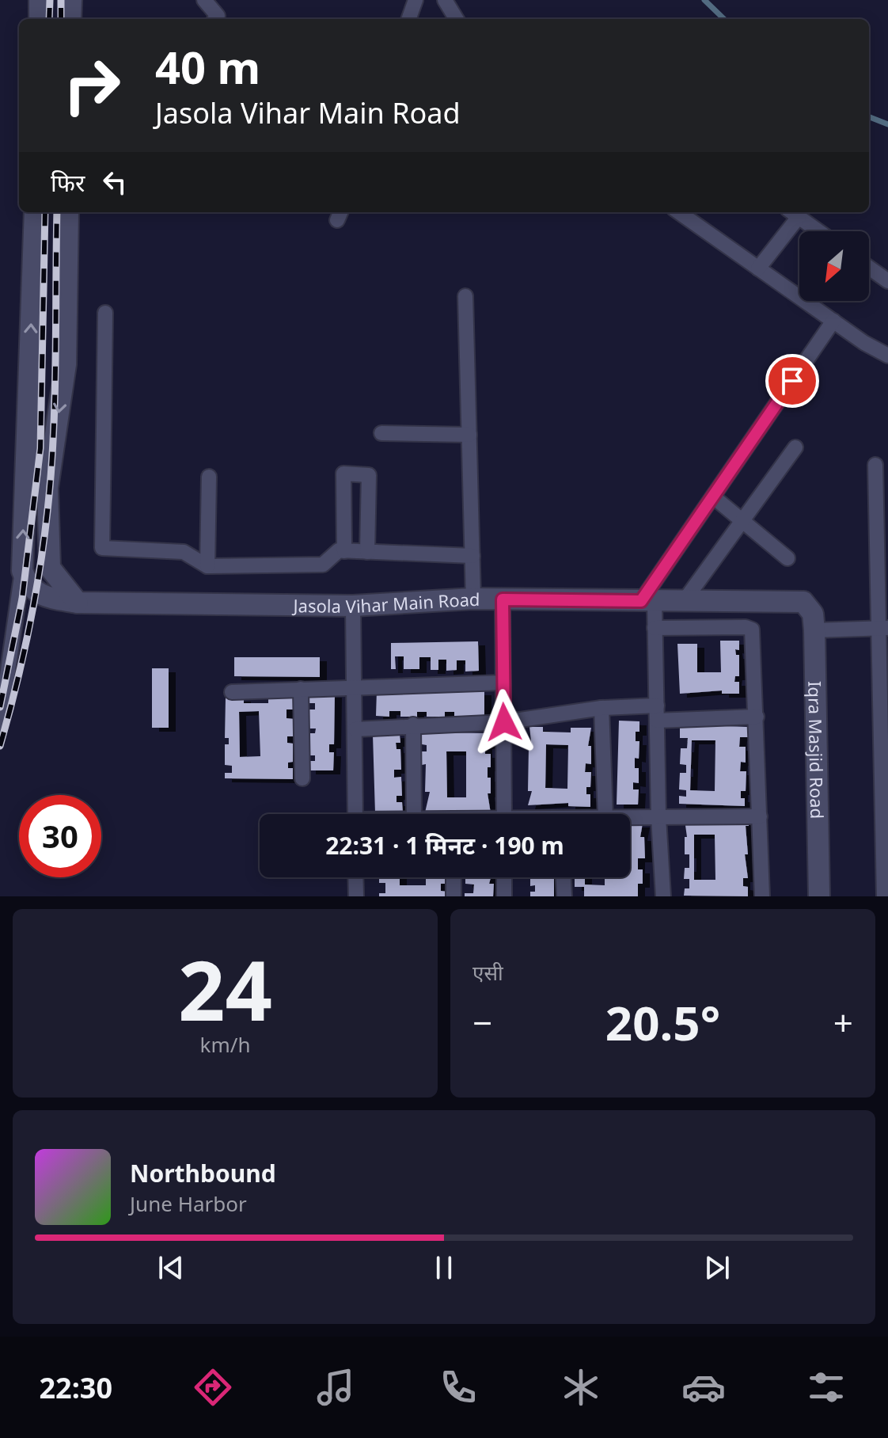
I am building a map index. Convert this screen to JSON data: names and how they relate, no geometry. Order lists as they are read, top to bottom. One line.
{"streets":{"street":["Jasola Vihar Main Road","Iqra Masjid Road"]},"crossings":[["Jasola Vihar Main Road","Iqra Masjid Road"]],"north":"bottom left","page":{"turn":["40 m","Jasola Vihar Main Road"],"then":"फिर","limit":"30","trip":"22:31 · 1 मिनट · 190 m","tile":[["24","km/h"],"एसी"],"heat":["−","20.5°","+"],"song":["Northbound","June Harbor"],"tabs":"22:30"}}
